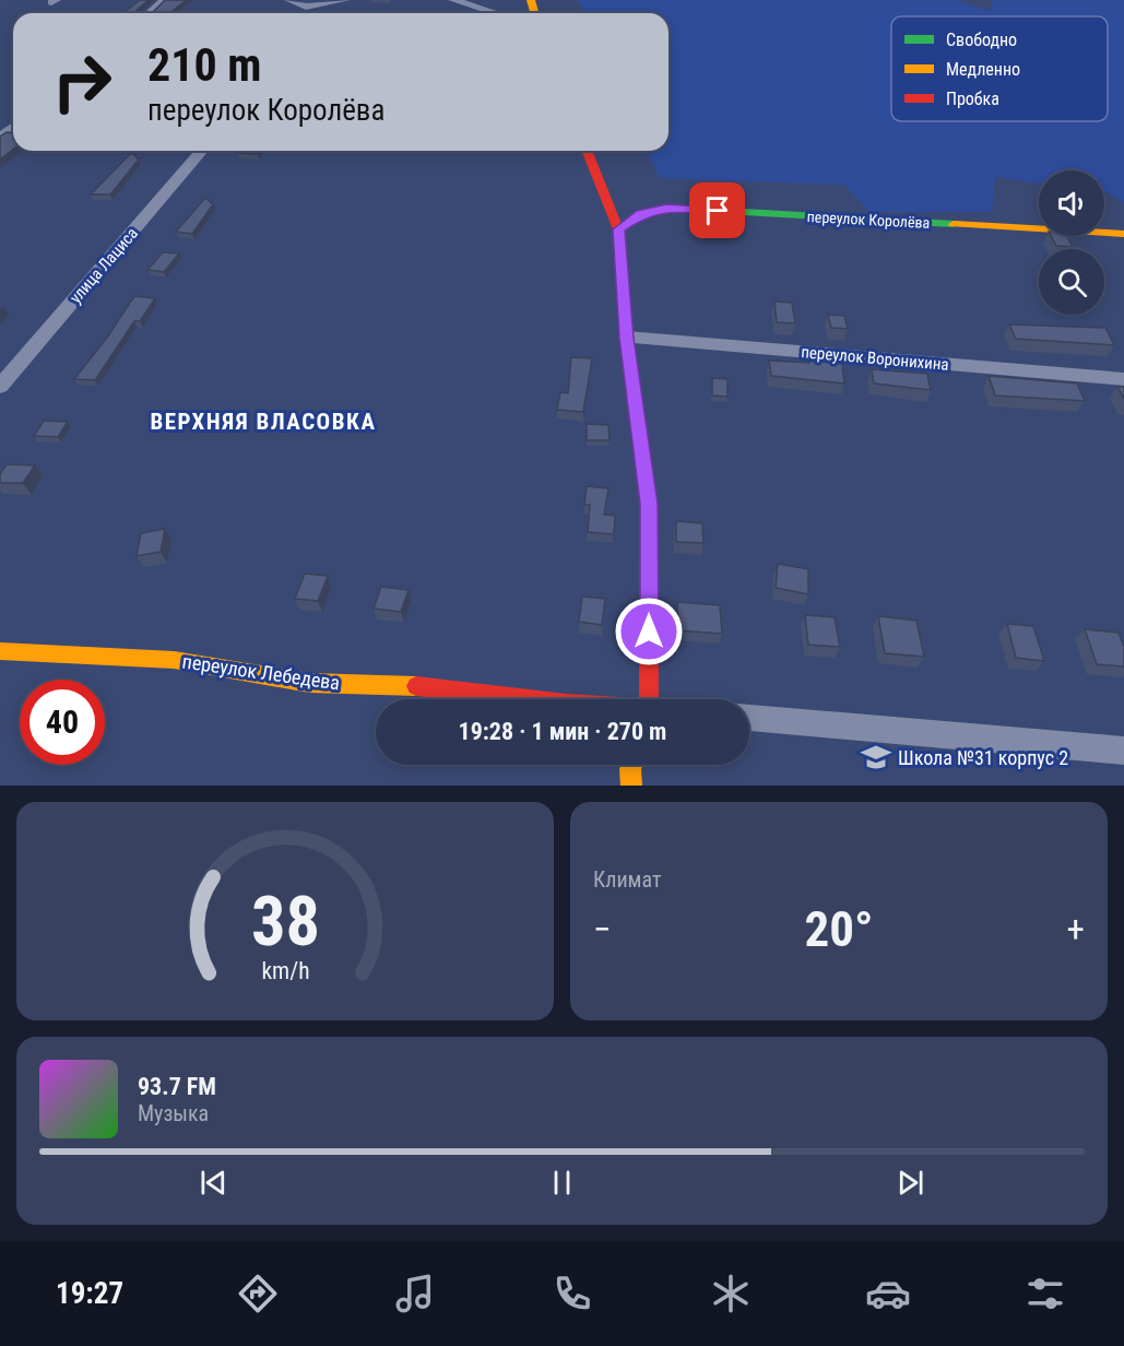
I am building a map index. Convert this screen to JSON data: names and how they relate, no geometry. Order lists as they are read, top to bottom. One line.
{"streets":{"street":["переулок Королёва","улица Лациса","переулок Воронихина","переулок Лебедева"]},"districts":["ВЕРХНЯЯ ВЛАСОВКА"],"places":{"school or university":["Школа №31 корпус 2"]},"legend":["Свободно","Медленно","Пробка"],"page":{"turn":["210 m","переулок Королёва"],"limit":"40","trip":"19:28 · 1 мин · 270 m","tile":"Климат","heat":["−","20°","+"],"song":["93.7 FM","Музыка"],"tabs":"19:27","gauge":["38","km/h"]}}
